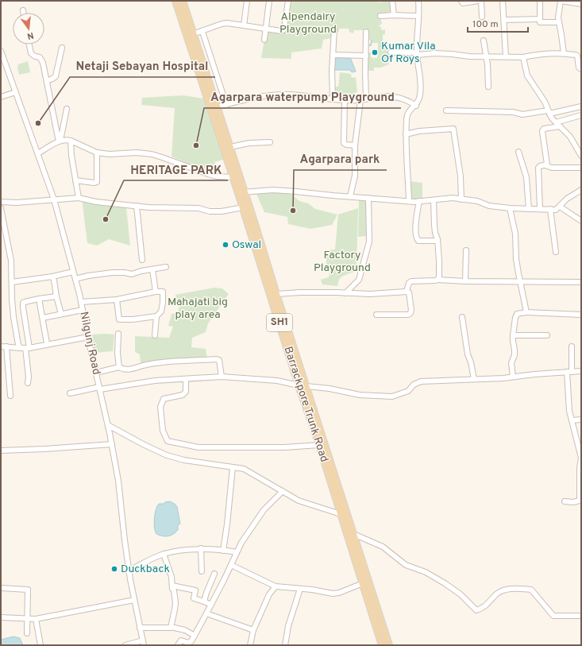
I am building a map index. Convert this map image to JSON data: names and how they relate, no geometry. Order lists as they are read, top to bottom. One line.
{"streets":{"main road":["SH1","Barrackpore Trunk Road"],"street":["Nilgunj Road"]},"parks":["Alpendairy Playground","Factory Playground","Mahajati big play area"],"places":["Kumar Vila Of Roys","Netaji Sebayan Hospital","Agarpara waterpump Playground","Agarpara park","HERITAGE PARK","Oswal","Duckback"],"scale_bar":"100 m","north":"bottom"}
